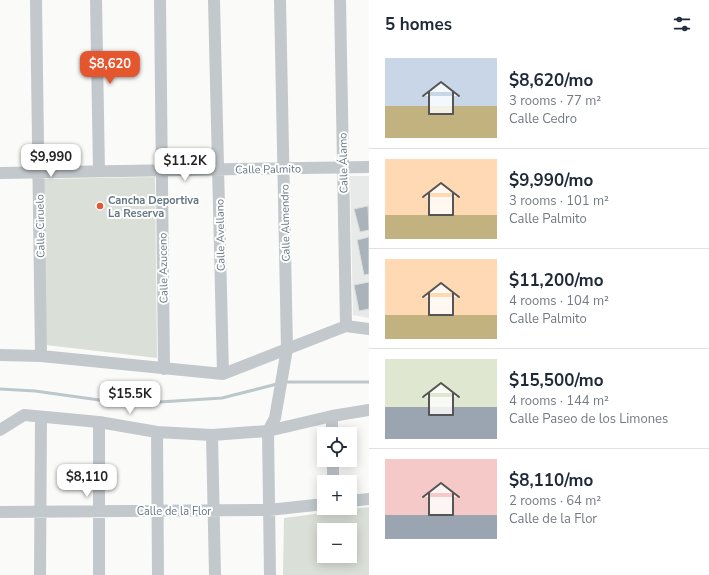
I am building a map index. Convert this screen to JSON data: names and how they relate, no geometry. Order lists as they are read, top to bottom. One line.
{"streets":{"street":["Calle Álamo","Calle Palmito","Calle Almendro","Calle Ciruelo","Calle Avellano","Calle Azuceno","Calle de la Flor"]},"crossings":[["Calle Álamo","Calle Palmito"],["Calle Palmito","Calle Almendro"],["Calle Palmito","Calle Ciruelo"],["Calle Palmito","Calle Avellano"],["Calle Palmito","Calle Azuceno"]],"places":["Cancha Deportiva La Reserva"],"page":{"heading":"5 homes","list":[{"name":"$8,620/mo","note":"3 rooms · 77 m² · Calle Cedro"},{"name":"$9,990/mo","note":"3 rooms · 101 m² · Calle Palmito"},{"name":"$11,200/mo","note":"4 rooms · 104 m² · Calle Palmito"},{"name":"$15,500/mo","note":"4 rooms · 144 m² · Calle Paseo de los Limones"},{"name":"$8,110/mo","note":"2 rooms · 64 m² · Calle de la Flor"}],"price":["$8,620","$9,990","$11.2K","$15.5K","$8,110"],"map_buttons":["+","−"]}}
